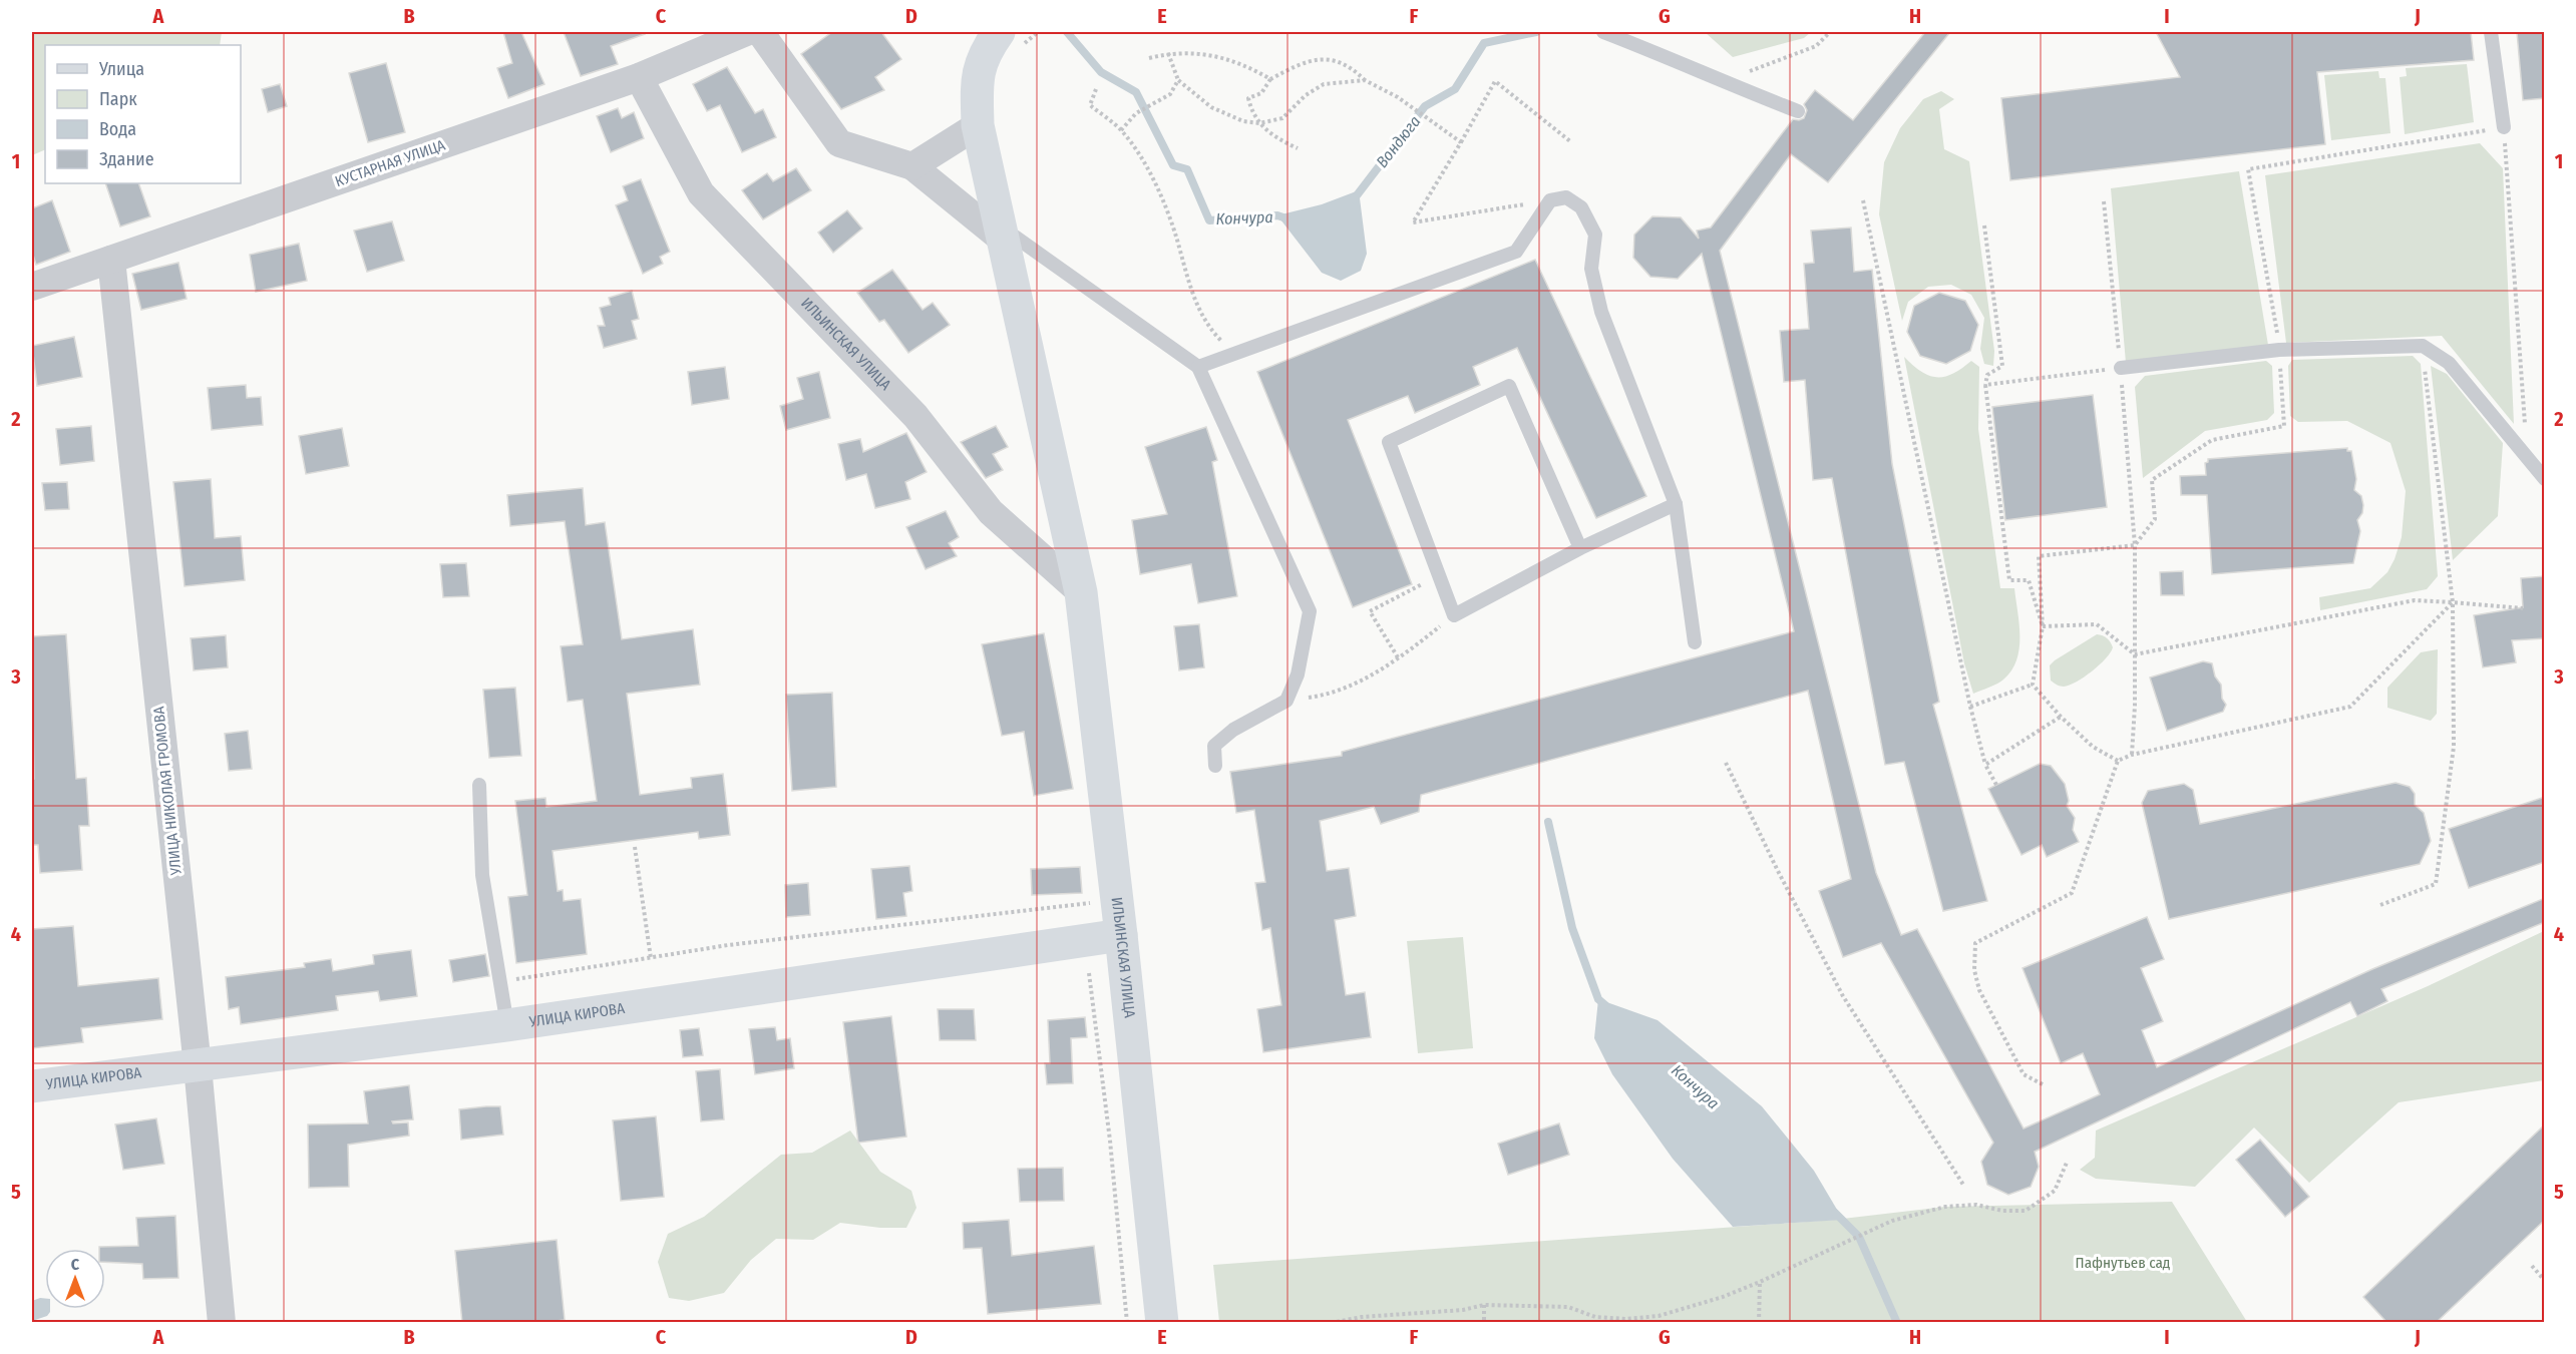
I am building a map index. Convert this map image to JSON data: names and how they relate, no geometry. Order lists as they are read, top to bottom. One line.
{"streets":{"main road":["ИЛЬИНСКАЯ УЛИЦА","УЛИЦА КИРОВА"],"street":["КУСТАРНАЯ УЛИЦА","УЛИЦА НИКОЛАЯ ГРОМОВА"]},"crossings":[["КУСТАРНАЯ УЛИЦА","ИЛЬИНСКАЯ УЛИЦА"],["КУСТАРНАЯ УЛИЦА","УЛИЦА НИКОЛАЯ ГРОМОВА"],["ИЛЬИНСКАЯ УЛИЦА","УЛИЦА КИРОВА"],["УЛИЦА НИКОЛАЯ ГРОМОВА","УЛИЦА КИРОВА"]],"water":["Вондюга","Кончура"],"parks":["Пафнутьев сад"],"legend":["Улица","Парк","Вода","Здание"],"north":"top","grid":{"columns":["A","B","C","D","E","F","G","H","I","J"],"rows":["1","2","3","4","5"]}}
